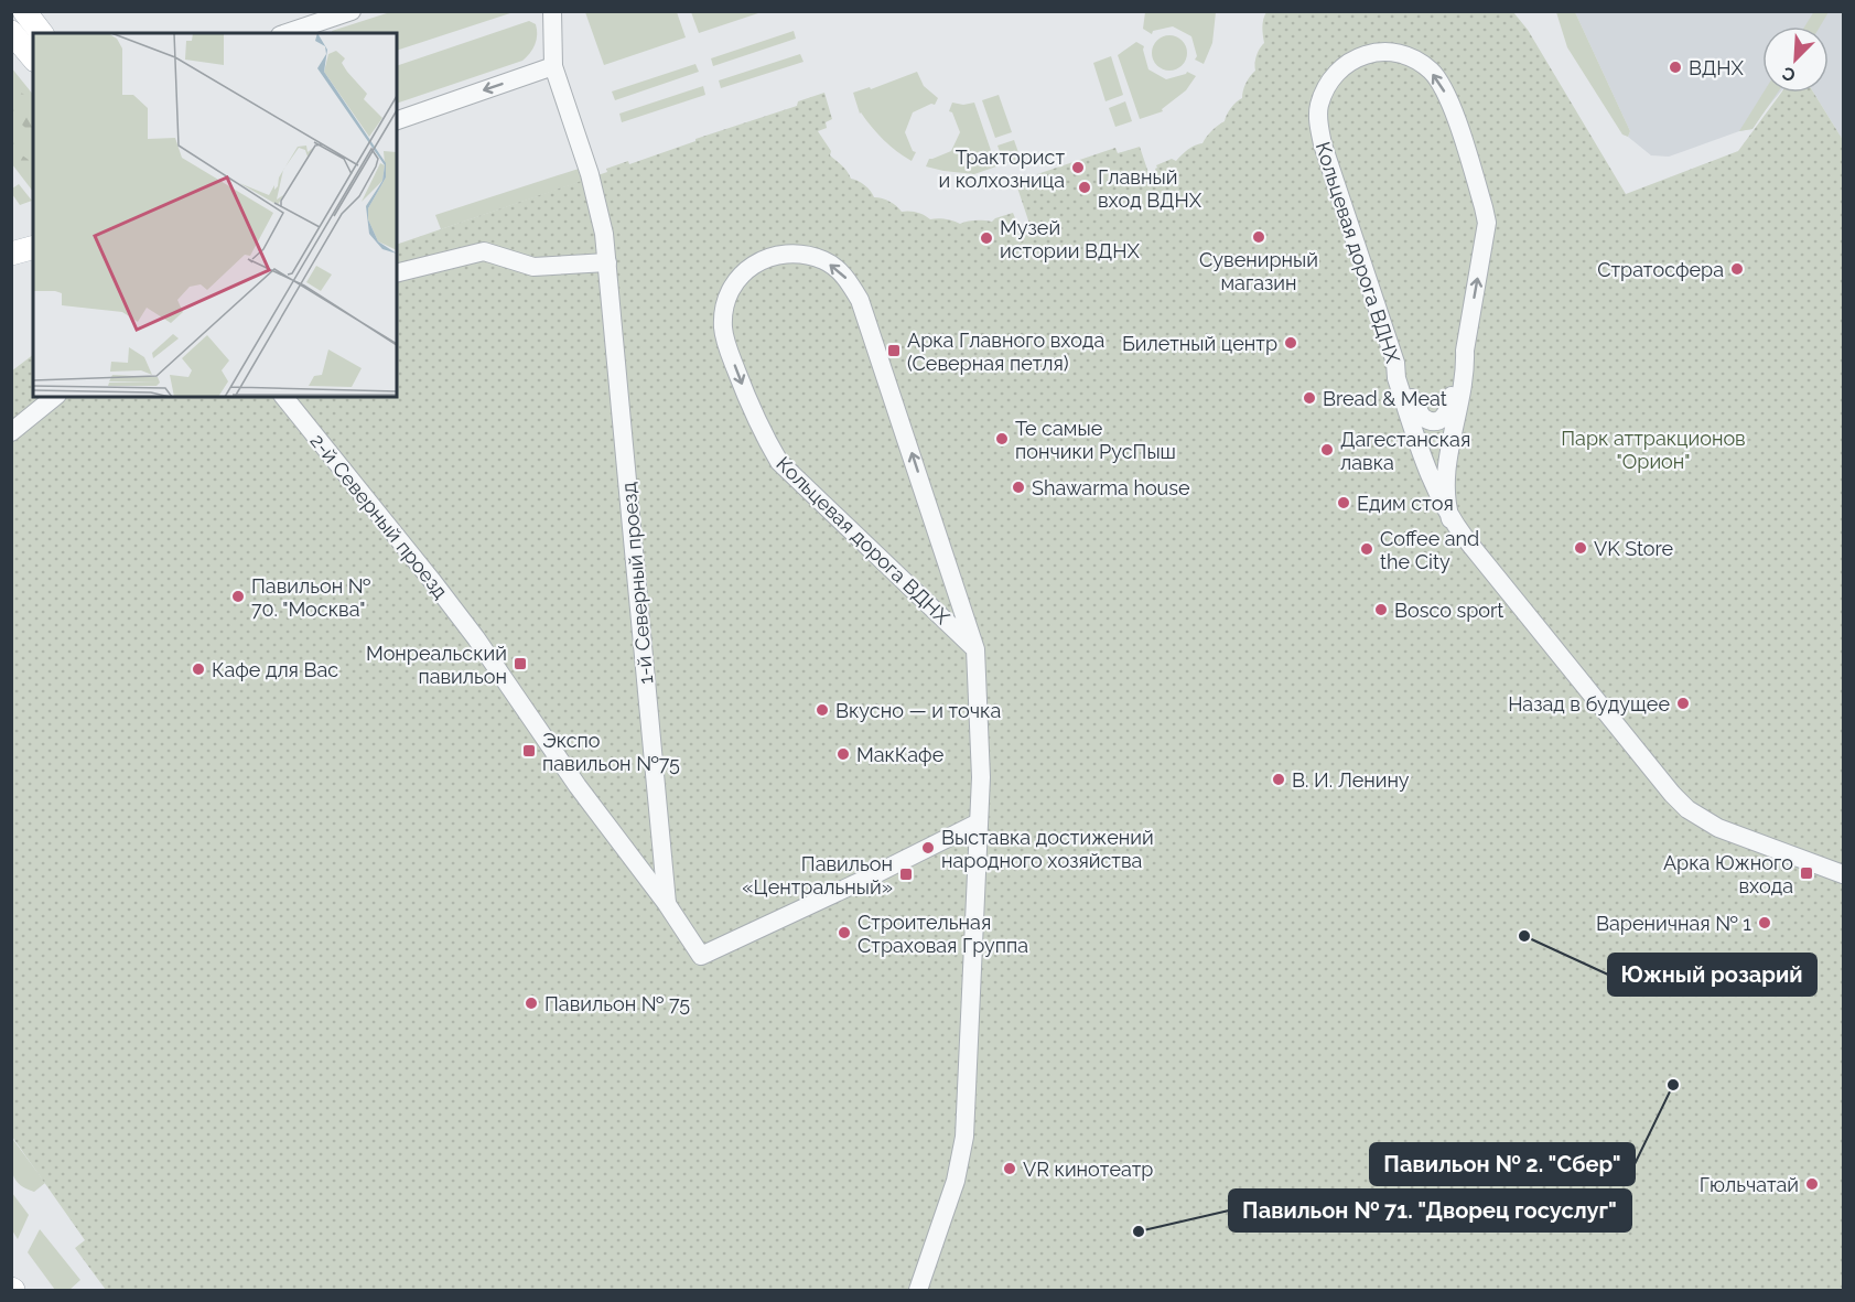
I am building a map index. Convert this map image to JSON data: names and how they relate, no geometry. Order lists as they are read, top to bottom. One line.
{"streets":{"street":["Кольцевая дорога ВДНХ","2-й Северный проезд","1-й Северный проезд"]},"crossings":[["Кольцевая дорога ВДНХ","2-й Северный проезд"],["2-й Северный проезд","1-й Северный проезд"]],"parks":["Парк аттракционов \"Орион\""],"places":{"other":["ВДНХ","Тракторист и колхозница","Главный вход ВДНХ","Сувенирный магазин","Музей истории ВДНХ","Стратосфера","Билетный центр","Bread & Meat","Те самые пончики РусПыш","Дагестанская лавка","Shawarma house","Едим стоя","VK Store","Coffee and the City","Павильон № 70. \"Москва\"","Bosco sport","Кафе для Вас","Назад в будущее","Вкусно — и точка","МакКафе","В. И. Ленину","Выставка достижений народного хозяйства","Вареничная № 1","Строительная Страховая Группа","Южный розарий","Павильон № 75","Павильон № 2. \"Сбер\"","VR кинотеатр","Гюльчатай","Павильон № 71. \"Дворец госуслуг\""],"transit":["Арка Главного входа (Северная петля)","Монреальский павильон","Экспо павильон №75","Арка Южного входа","Павильон «Центральный»"]},"north":"bottom left"}
